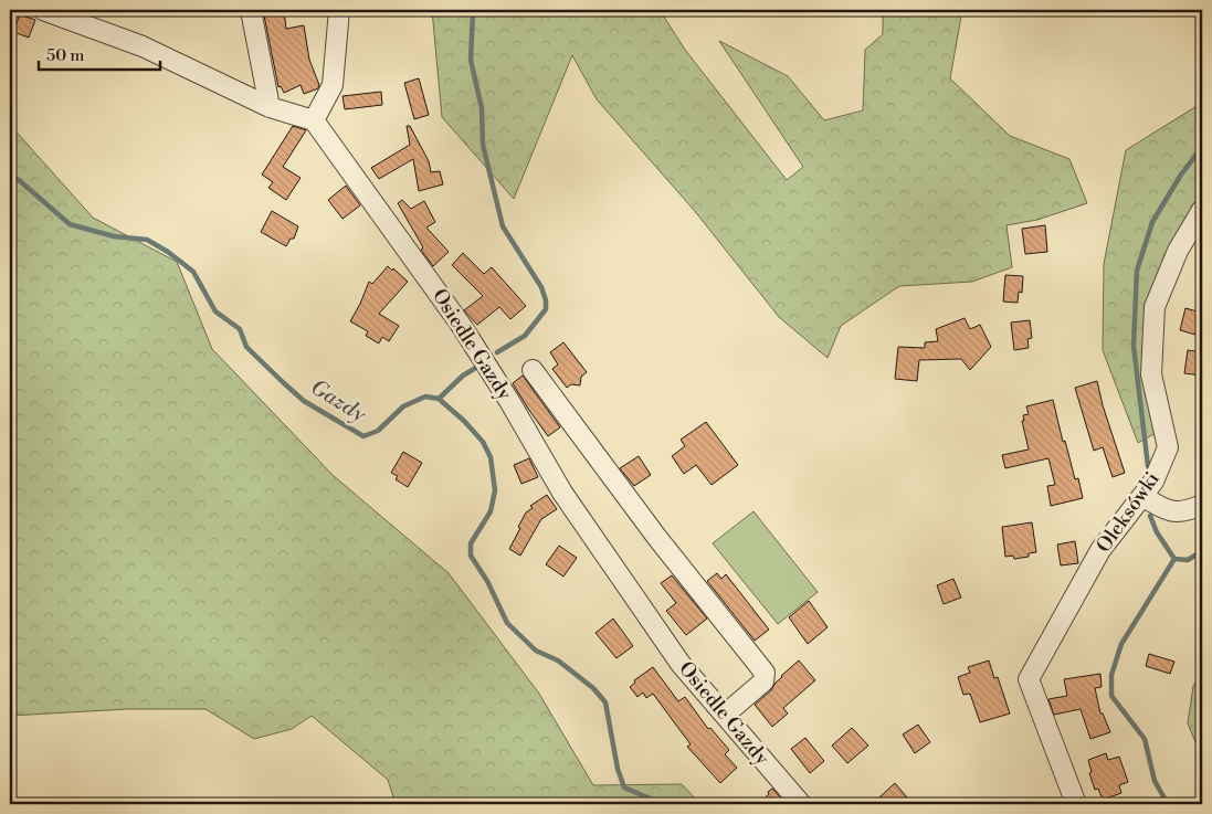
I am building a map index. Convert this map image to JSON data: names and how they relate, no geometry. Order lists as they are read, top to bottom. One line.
{"streets":{"street":["Osiedle Gazdy","Oleksówki"]},"water":["Gazdy"],"scale_bar":"50 m"}
